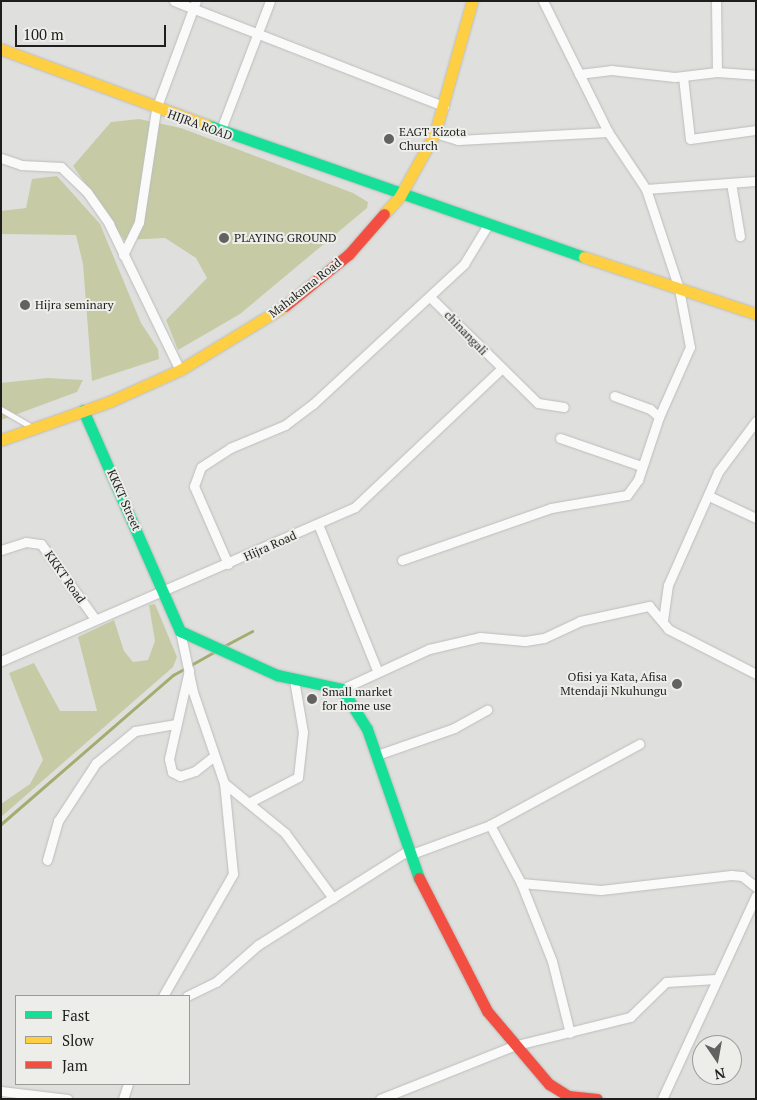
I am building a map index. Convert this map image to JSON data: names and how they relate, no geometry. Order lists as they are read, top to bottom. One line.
{"streets":{"street":["HIJRA ROAD","Mahakama Road","chinangali","KKKT Street","Hijra Road","KKKT Road"]},"crossings":[["HIJRA ROAD","Mahakama Road"],["Mahakama Road","KKKT Street"],["chinangali","Hijra Road"],["KKKT Street","Hijra Road"],["Hijra Road","KKKT Road"]],"places":["EAGT Kizota Church","PLAYING GROUND","Hijra seminary","Ofisi ya Kata, Afisa Mtendaji Nkuhungu","Small market for home use"],"legend":["Fast","Slow","Jam"],"scale_bar":"100 m","north":"bottom"}
